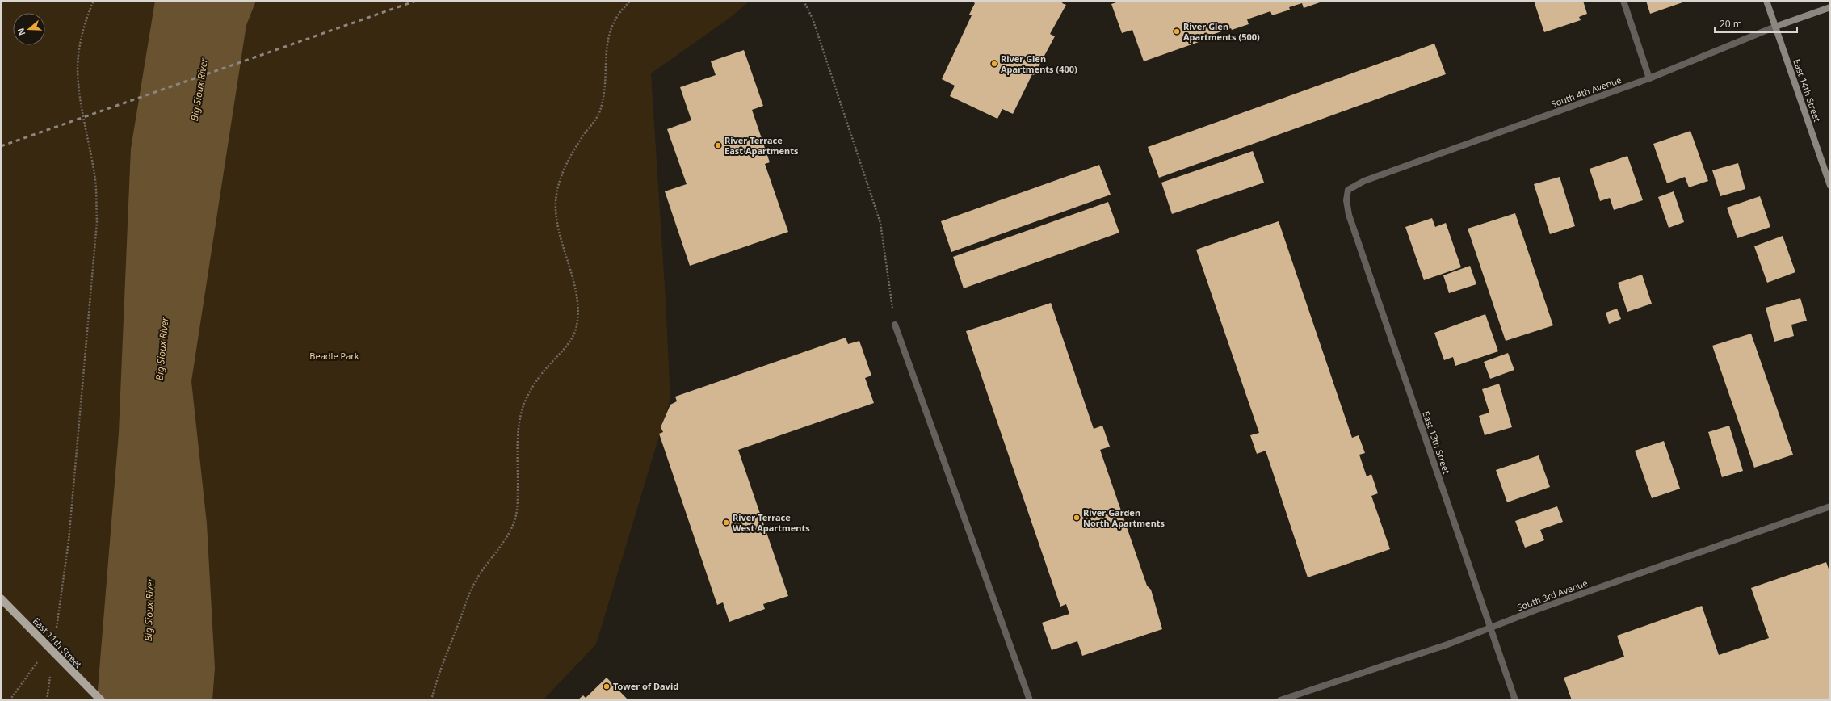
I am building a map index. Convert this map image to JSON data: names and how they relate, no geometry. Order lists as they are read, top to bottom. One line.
{"streets":{"main road":["East 14th Street","South 4th Avenue","East 11th Street"],"street":["East 13th Street","South 3rd Avenue"]},"crossings":[["East 14th Street","South 4th Avenue"],["South 4th Avenue","East 13th Street"],["East 13th Street","South 3rd Avenue"]],"water":["Big Sioux River"],"parks":["Beadle Park"],"places":["River Glen Apartments (500)","River Glen Apartments (400)","River Terrace East Apartments","River Garden North Apartments","River Terrace West Apartments","Tower of David"],"scale_bar":"20 m","north":"left"}
